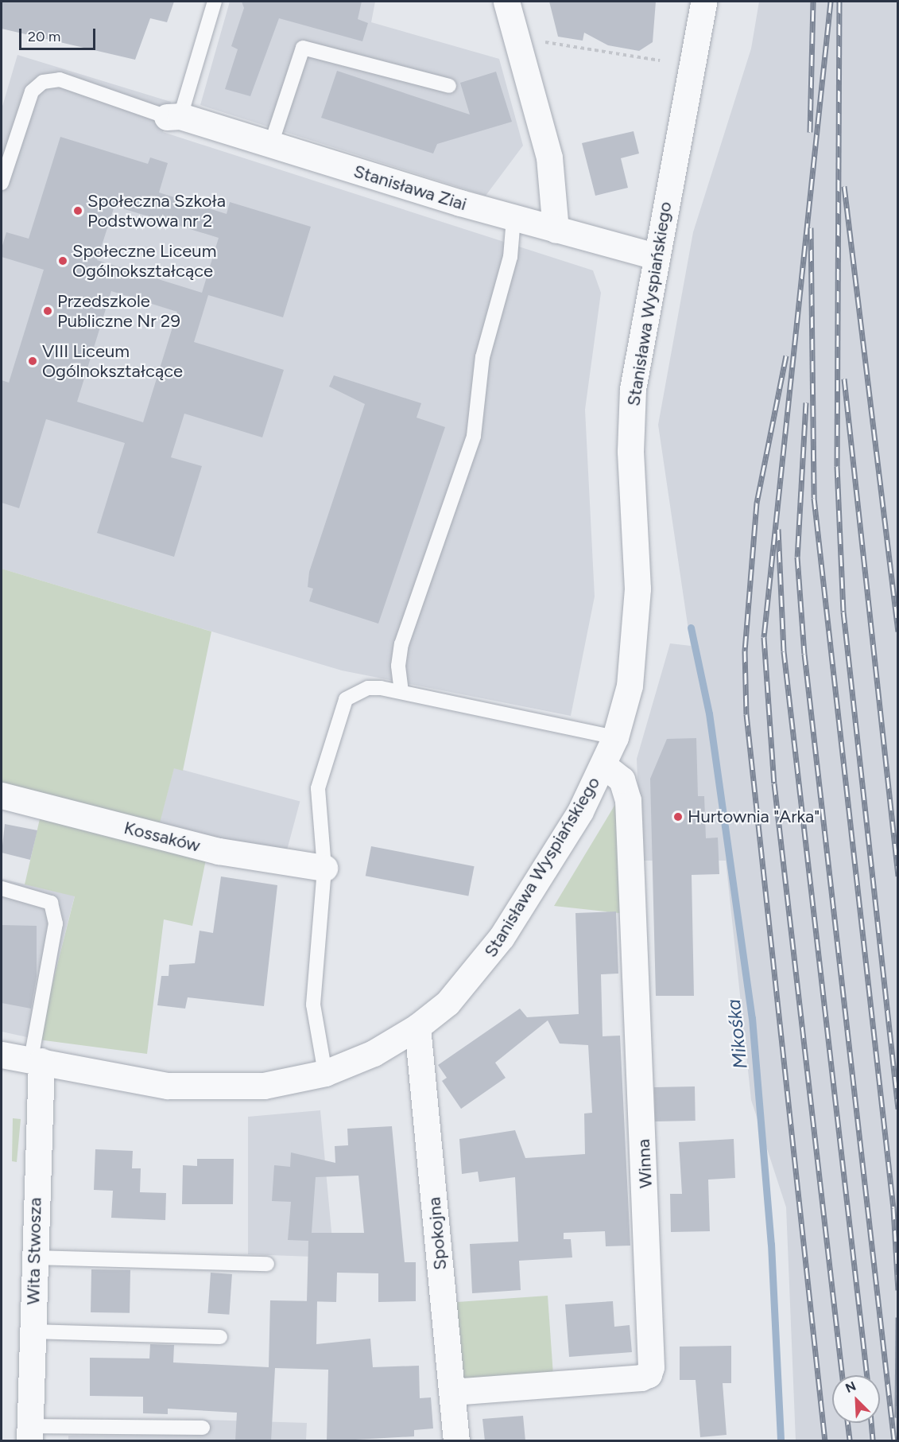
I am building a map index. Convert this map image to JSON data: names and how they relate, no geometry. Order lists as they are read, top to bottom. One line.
{"streets":{"street":["Stanisława Ziai","Stanisława Wyspiańskiego","Kossaków","Winna","Spokojna","Wita Stwosza"]},"crossings":[["Stanisława Ziai","Stanisława Wyspiańskiego"],["Stanisława Wyspiańskiego","Winna"],["Stanisława Wyspiańskiego","Spokojna"],["Stanisława Wyspiańskiego","Wita Stwosza"],["Winna","Spokojna"]],"water":["Mikośka"],"places":["Społeczna Szkoła Podstwowa nr 2","Społeczne Liceum Ogólnokształcące","Przedszkole Publiczne Nr 29","VIII Liceum Ogólnokształcące","Hurtownia \"Arka\""],"scale_bar":"20 m","north":"top left"}
